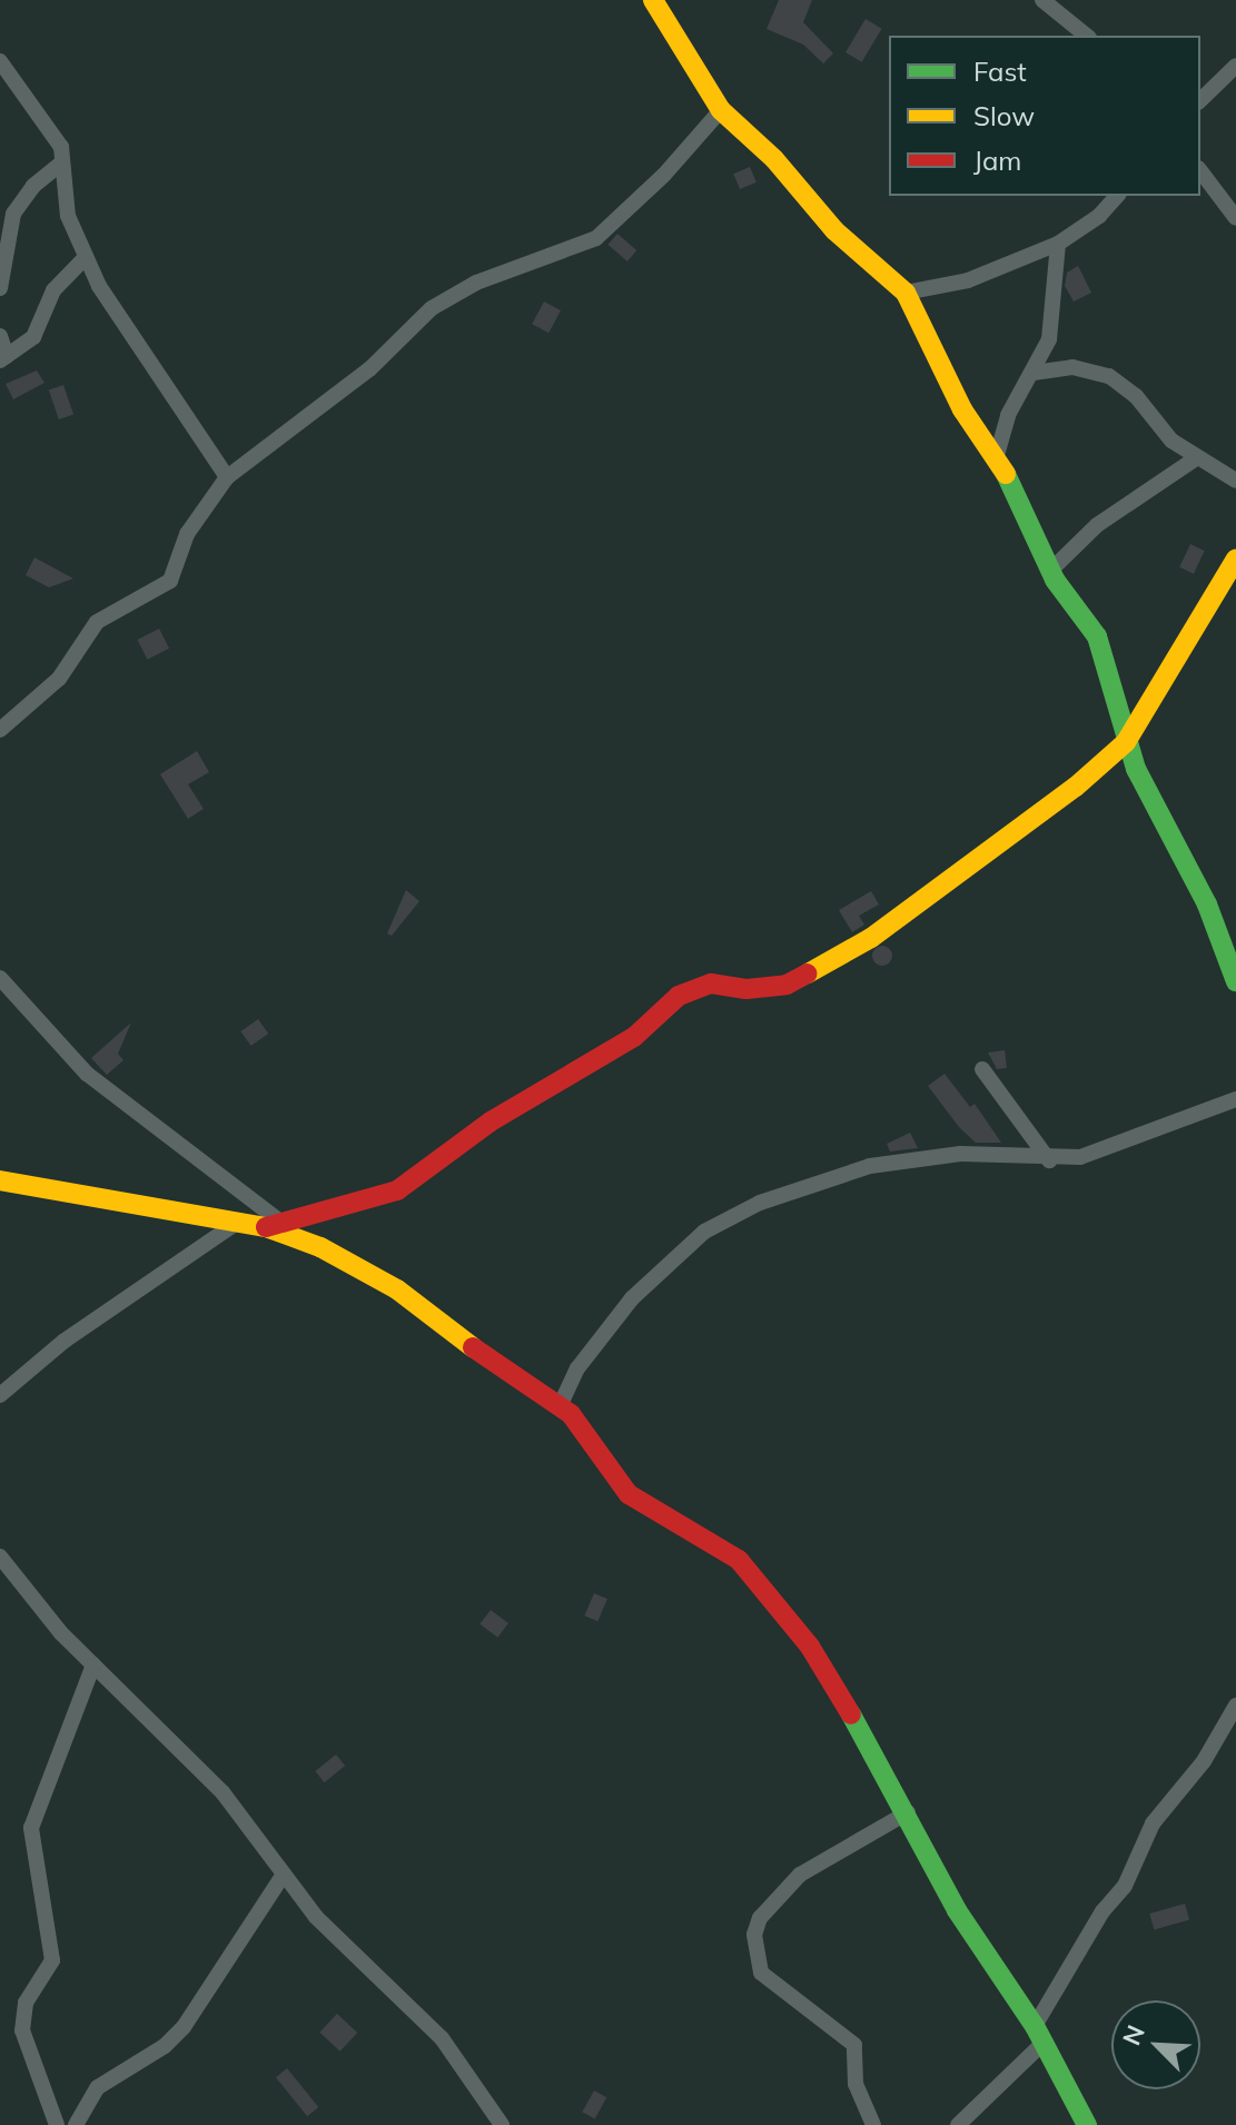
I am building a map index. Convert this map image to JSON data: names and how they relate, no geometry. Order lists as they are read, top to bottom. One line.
{"legend":["Fast","Slow","Jam"],"north":"top left"}
